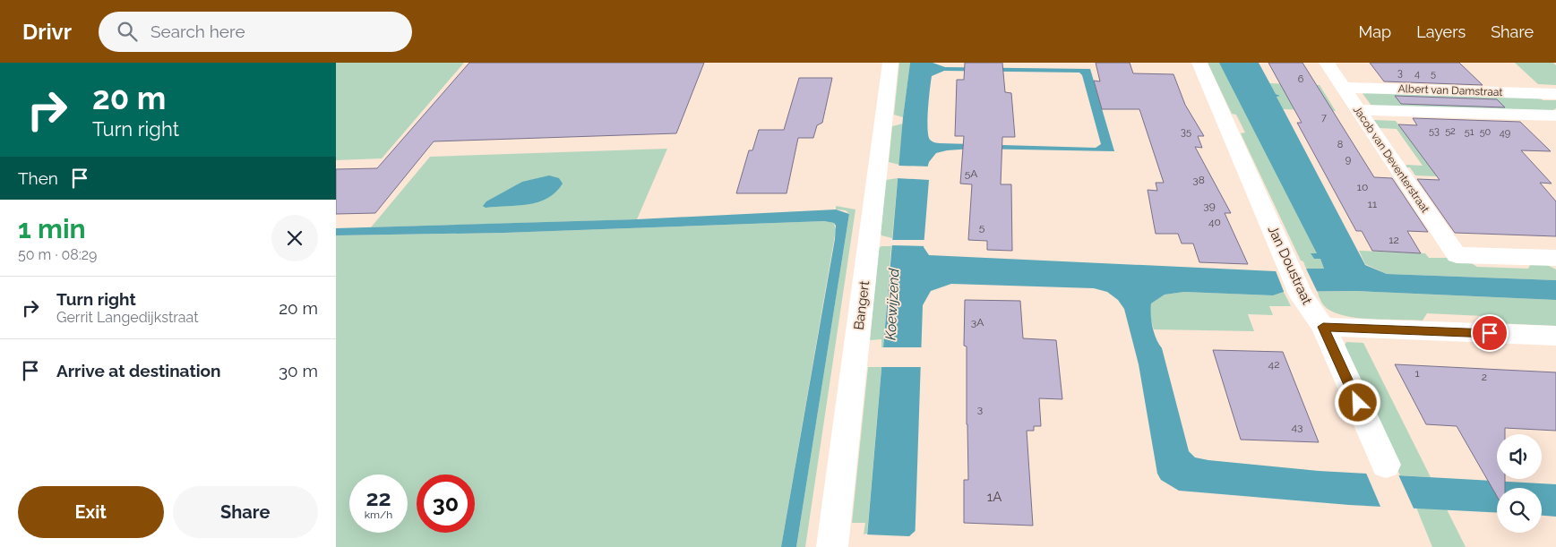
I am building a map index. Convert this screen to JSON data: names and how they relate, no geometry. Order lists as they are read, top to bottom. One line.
{"streets":{"street":["Albert van Damstraat","Jacob van Deventerstraat","Jan Doustraat","Bangert"]},"crossings":[["Albert van Damstraat","Jacob van Deventerstraat"]],"water":["Koewijzend"],"house_numbers":["3","4","5","6","7","53","52","35","51","50","49","8","9","5A","38","10","11","39","40","5","12","3A","42","1","2","3","43","1A"],"page":{"header":"Drivr","search":"Search here","nav":["Map","Layers","Share"],"turn":["20 m","Turn right"],"then":"Then","heading":["1 min","50 m · 08:29"],"list":[{"name":"Turn right","note":"Gerrit Langedijkstraat","value":"20 m"},{"name":"Arrive at destination","value":"30 m"}],"speed":"22 km/h","limit":"30","buttons":["Exit","Share"]}}
